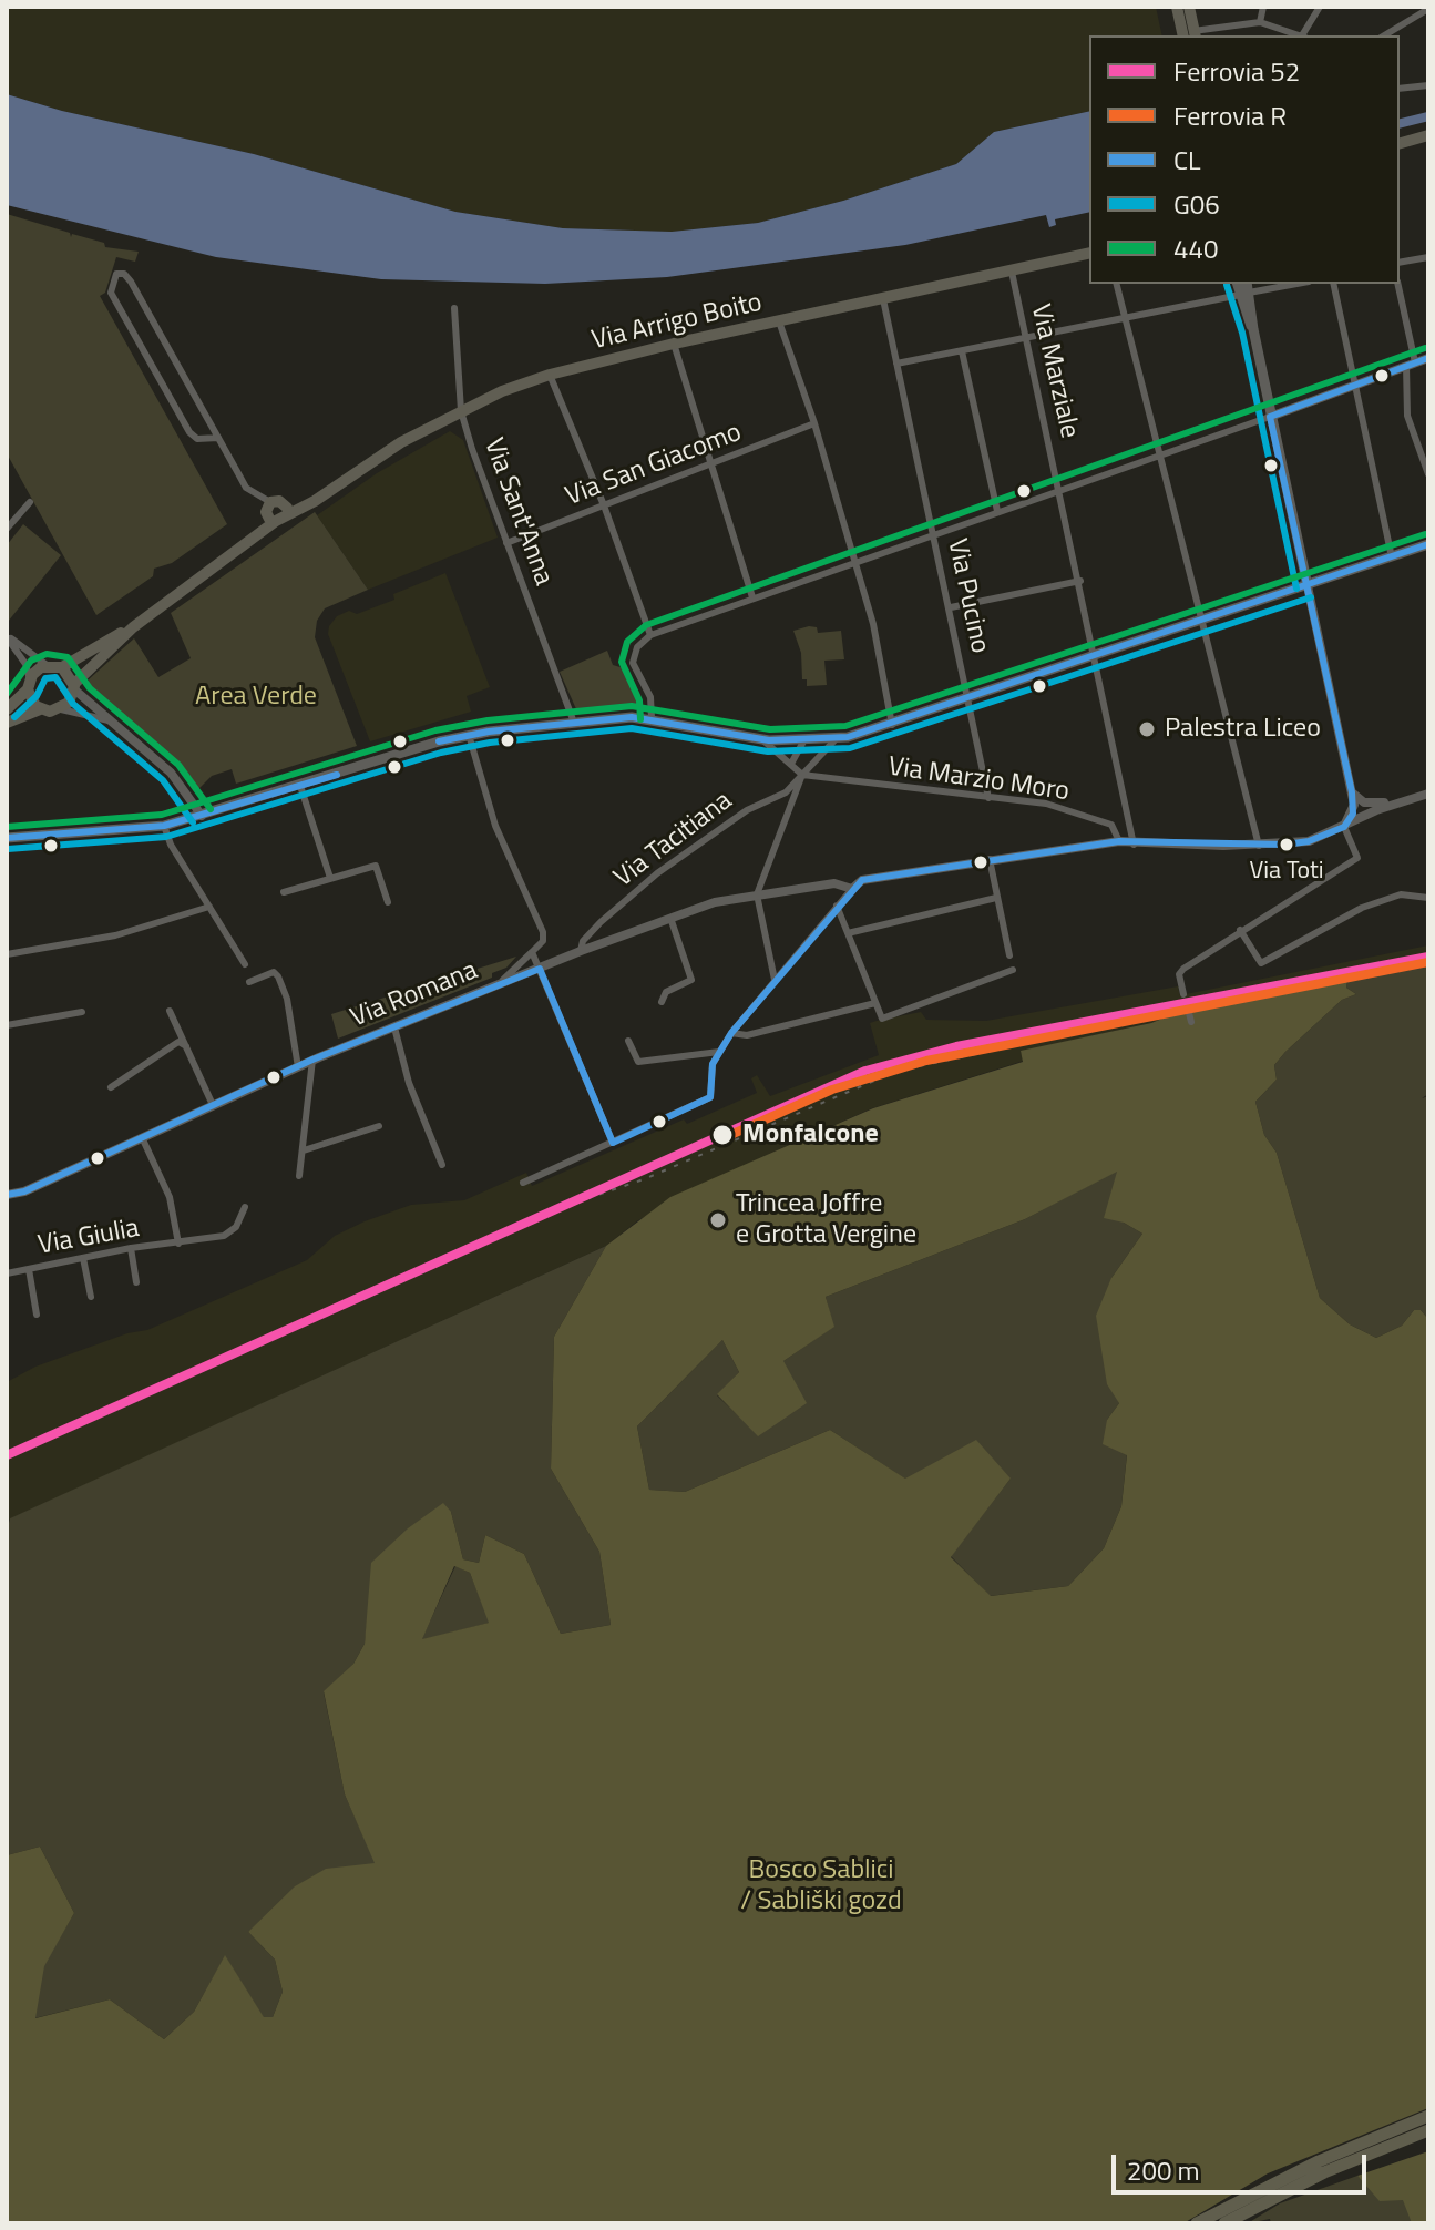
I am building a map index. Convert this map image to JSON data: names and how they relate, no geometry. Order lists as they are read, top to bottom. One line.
{"streets":{"main road":["Via Arrigo Boito"],"street":["Via Marziale","Via San Giacomo","Via Sant'Anna","Via Pucino","Via Marzio Moro","Via Tacitiana","Via Romana","Via Giulia"]},"crossings":[["Via Arrigo Boito","Via Marziale"],["Via Arrigo Boito","Via Sant'Anna"],["Via Arrigo Boito","Via Pucino"],["Via San Giacomo","Via Sant'Anna"],["Via Pucino","Via Marzio Moro"],["Via Marzio Moro","Via Tacitiana"],["Via Tacitiana","Via Romana"]],"parks":["Area Verde","Bosco Sablici / Sabliški gozd"],"places":["Palestra Liceo","Via Toti","Monfalcone","Trincea Joffre e Grotta Vergine"],"lines":["transit line G06","transit line 440","transit line CL","rail line 52","rail line R"],"legend":["Ferrovia 52","Ferrovia R","CL","G06","440"],"scale_bar":"200 m"}
